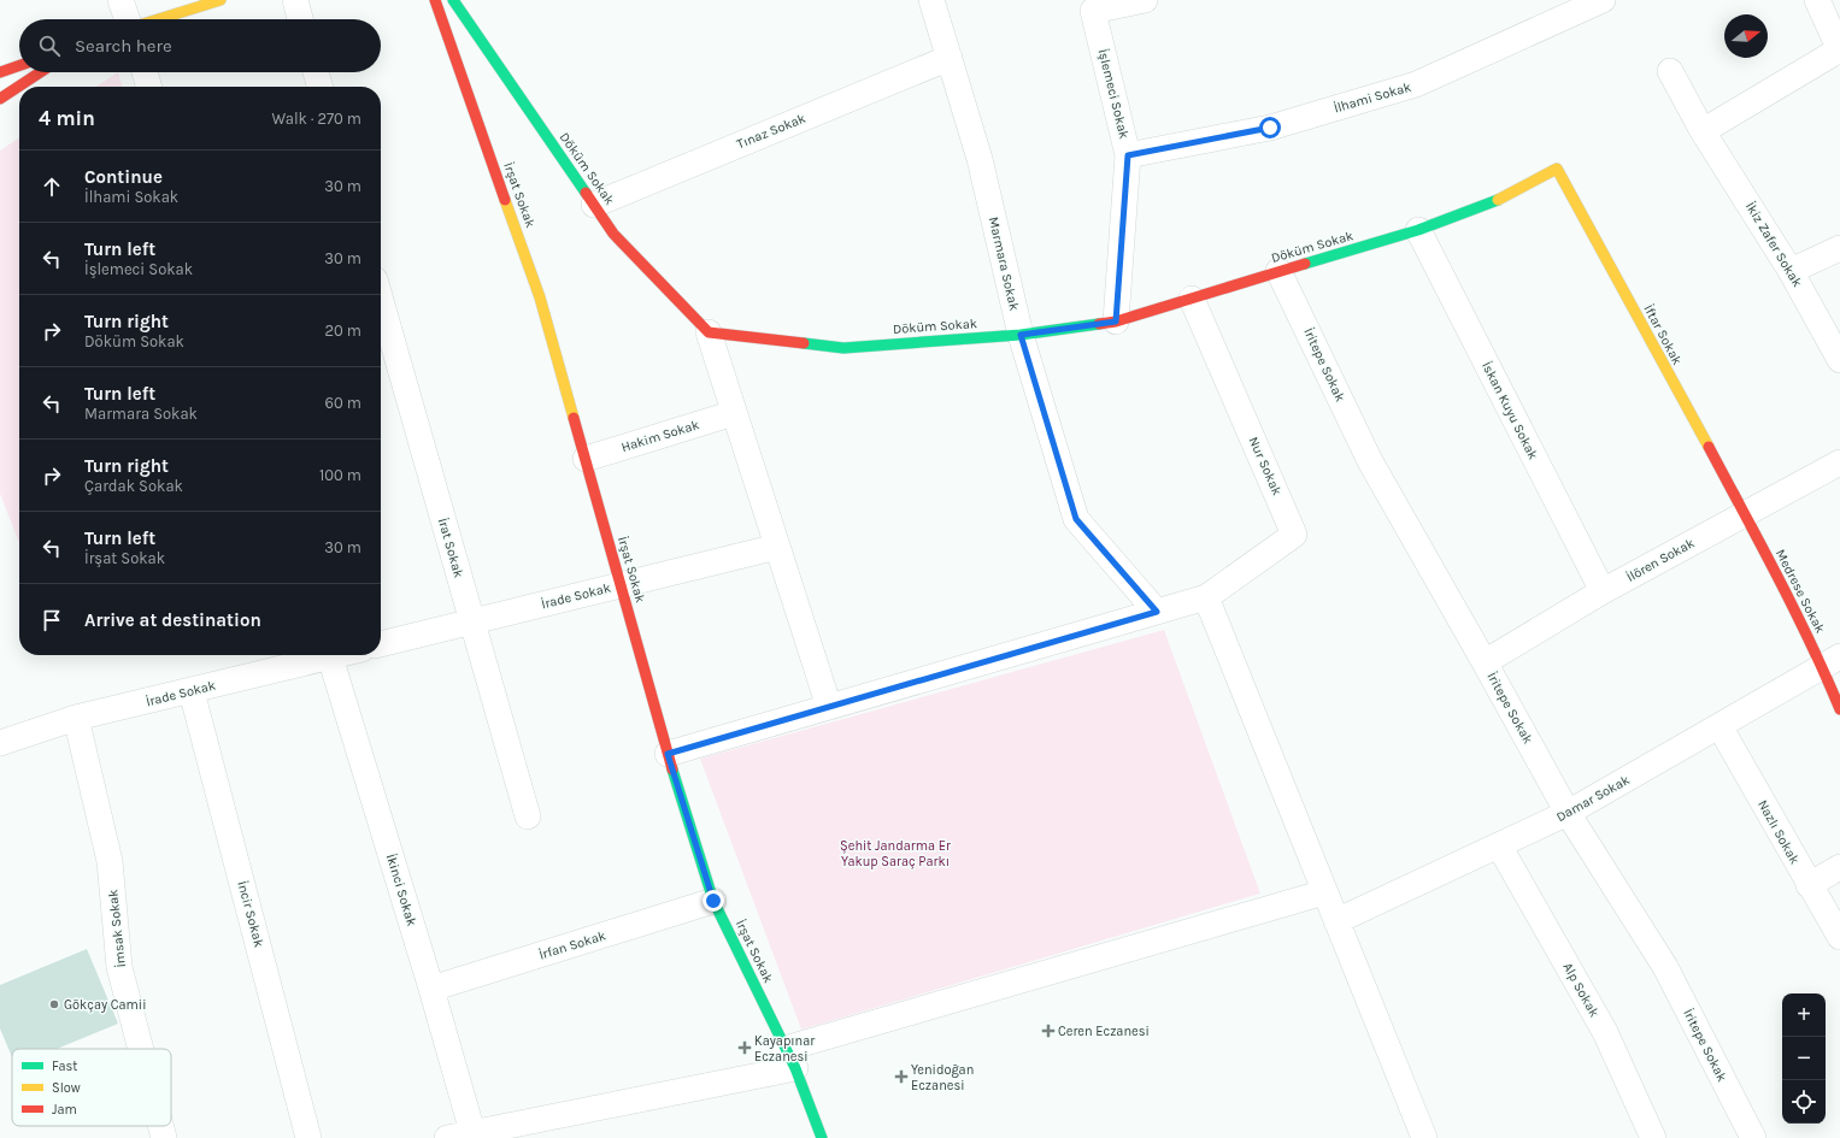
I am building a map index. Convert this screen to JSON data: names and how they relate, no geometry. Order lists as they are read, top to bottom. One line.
{"streets":{"street":["İşlemeci Sokak","İlhami Sokak","Tınaz Sokak","Döküm Sokak","İrşat Sokak","İkiz Zafer Sokak","Marmara Sokak","İftar Sokak","İritepe Sokak","İskan Kuyu Sokak","Hakim Sokak","Nur Sokak","İrat Sokak","İlören Sokak","Medrese Sokak","İrade Sokak","Damar Sokak","Nazlı Sokak","İkinci Sokak","İncir Sokak","İmsak Sokak","İrfan Sokak","Alp Sokak"]},"crossings":[["İşlemeci Sokak","İlhami Sokak"],["İşlemeci Sokak","Döküm Sokak"],["Tınaz Sokak","Döküm Sokak"],["Tınaz Sokak","Marmara Sokak"],["Döküm Sokak","Marmara Sokak"],["Döküm Sokak","İftar Sokak"],["Döküm Sokak","İritepe Sokak"],["Döküm Sokak","İskan Kuyu Sokak"],["Döküm Sokak","Nur Sokak"],["İrşat Sokak","Hakim Sokak"],["İrşat Sokak","İrade Sokak"],["İrşat Sokak","İrfan Sokak"],["İftar Sokak","İlören Sokak"],["İftar Sokak","Medrese Sokak"],["İritepe Sokak","İlören Sokak"],["İritepe Sokak","Damar Sokak"],["İskan Kuyu Sokak","İlören Sokak"],["İrat Sokak","İrade Sokak"],["İlören Sokak","Medrese Sokak"],["Medrese Sokak","Damar Sokak"],["İrade Sokak","İncir Sokak"],["İrade Sokak","İmsak Sokak"],["Damar Sokak","Nazlı Sokak"],["Damar Sokak","Alp Sokak"],["İkinci Sokak","İrfan Sokak"]],"parks":["Şehit Jandarma Er Yakup Saraç Parkı"],"places":{"other":["Gökçay Camii"],"health":["Ceren Eczanesi","Kayapınar Eczanesi","Yenidoğan Eczanesi"]},"legend":["Fast","Slow","Jam"],"north":"right","page":{"search":"Search here","heading":["4 min","Walk · 270 m"],"list":[["Continue","İlhami Sokak","30 m"],["Turn left","İşlemeci Sokak","30 m"],["Turn right","Döküm Sokak","20 m"],["Turn left","Marmara Sokak","60 m"],["Turn right","Çardak Sokak","100 m"],["Turn left","İrşat Sokak","30 m"],"Arrive at destination"],"map_buttons":["+","−"]}}
